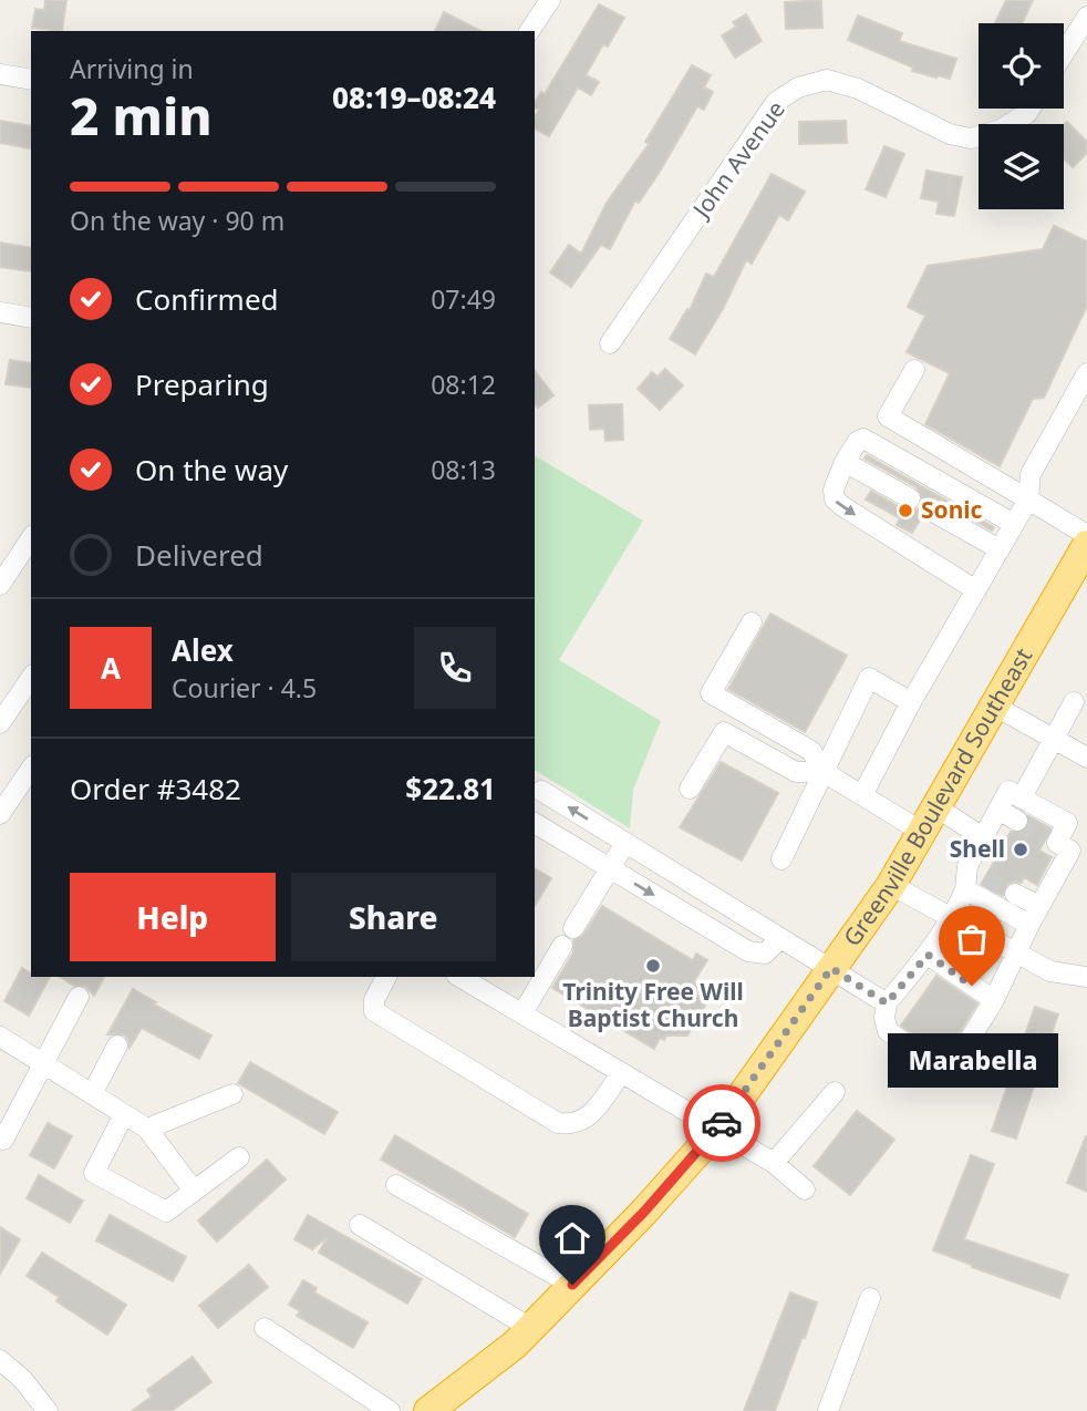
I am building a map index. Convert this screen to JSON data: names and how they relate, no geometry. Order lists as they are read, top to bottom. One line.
{"streets":{"highway":["Greenville Boulevard Southeast"],"street":["John Avenue"]},"places":["Sonic","Shell","Trinity Free Will Baptist Church","Marabella"],"page":{"heading":["2 min","Arriving in","08:19–08:24"],"panel":["Alex","Courier · 4.5","Order #3482","$22.81"],"bar":"On the way · 90 m","list":[["Confirmed","07:49"],["Preparing","08:12"],["On the way","08:13"],"Delivered"],"round":"A","buttons":["Help","Share"],"bubble":"Marabella"}}
